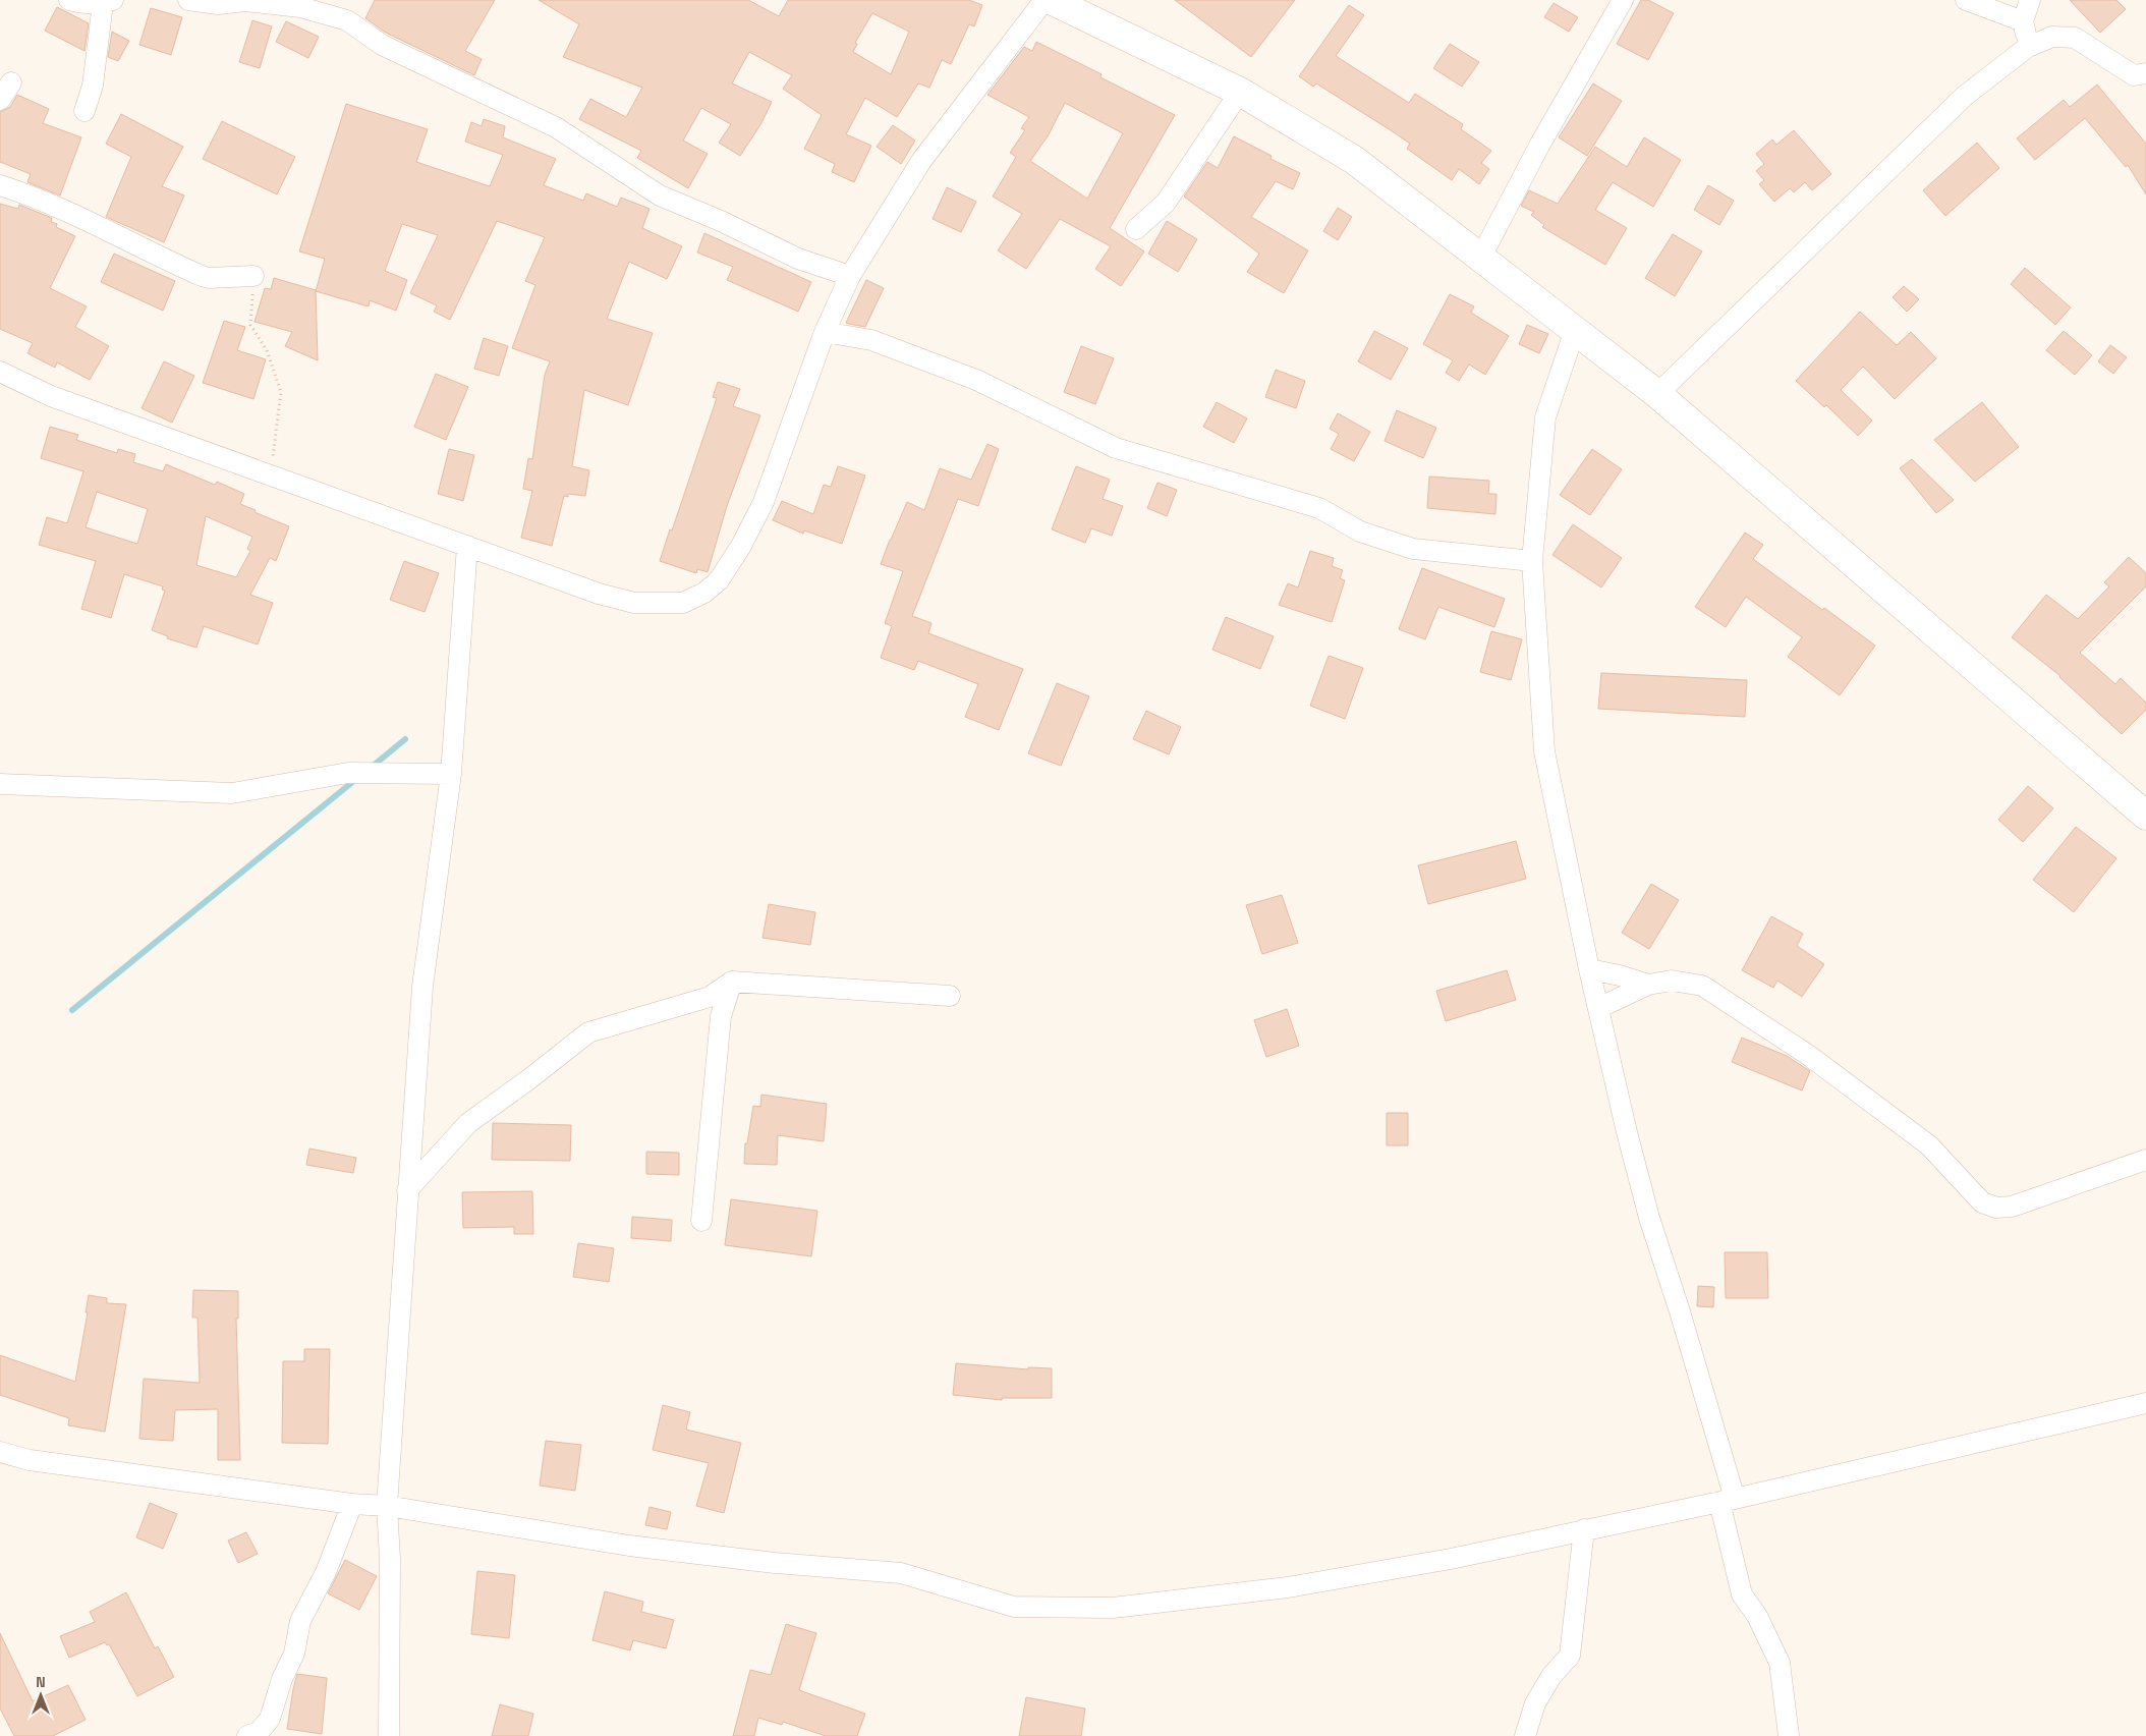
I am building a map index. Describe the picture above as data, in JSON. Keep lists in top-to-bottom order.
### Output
{
  "north": "top"
}
